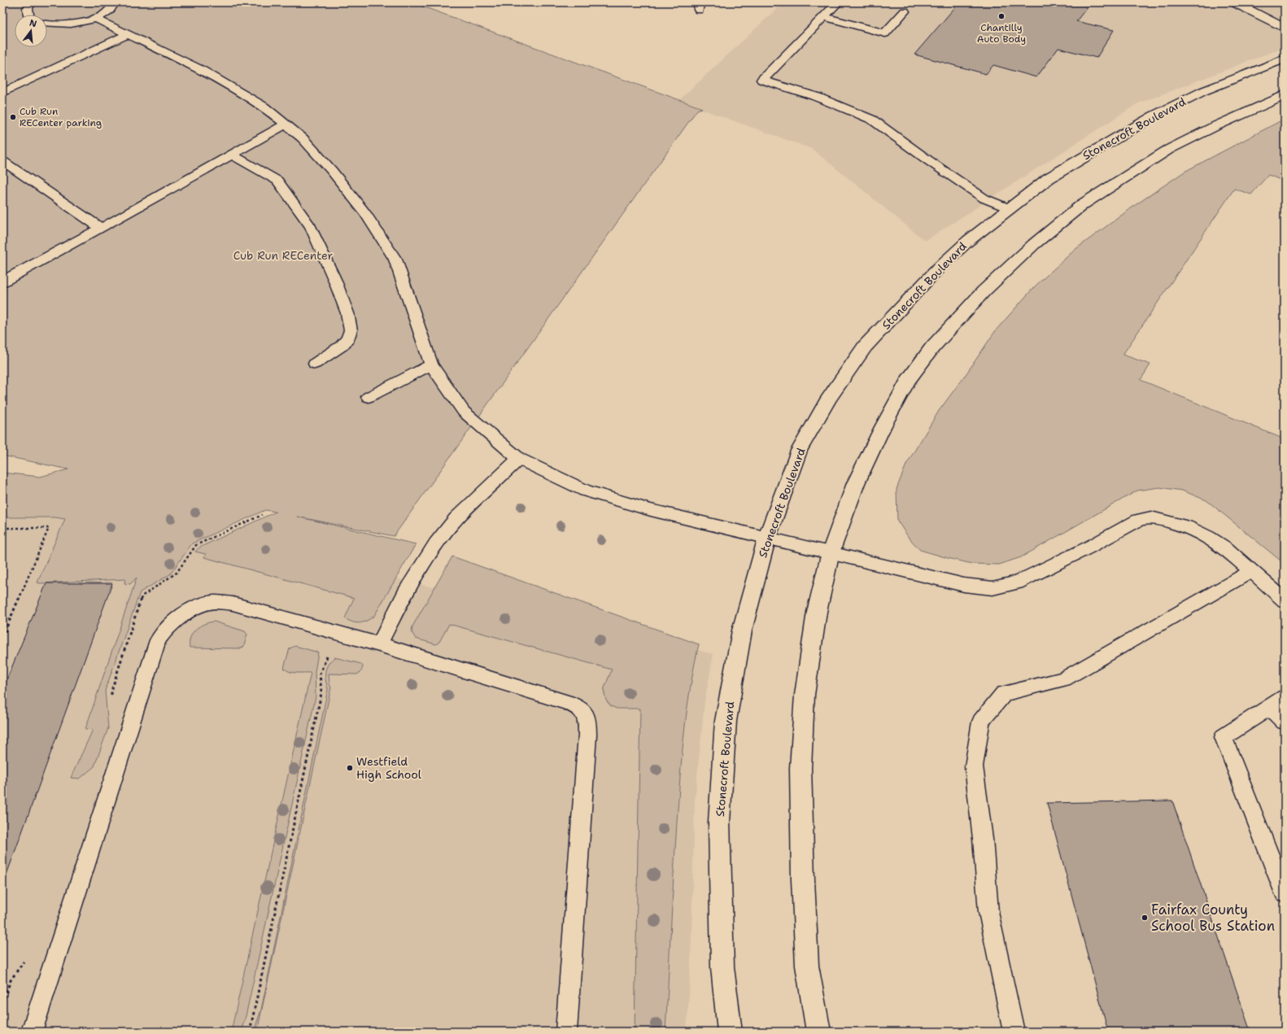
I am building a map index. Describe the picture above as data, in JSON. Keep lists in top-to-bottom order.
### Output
{
  "streets": {
    "main road": ["Stonecroft Boulevard"]
  },
  "parks": ["Cub Run RECenter"],
  "places": [
    "Chantilly Auto Body",
    "Cub Run RECenter parking",
    "Westfield High School",
    "Fairfax County School Bus Station"
  ],
  "north": "top"
}
